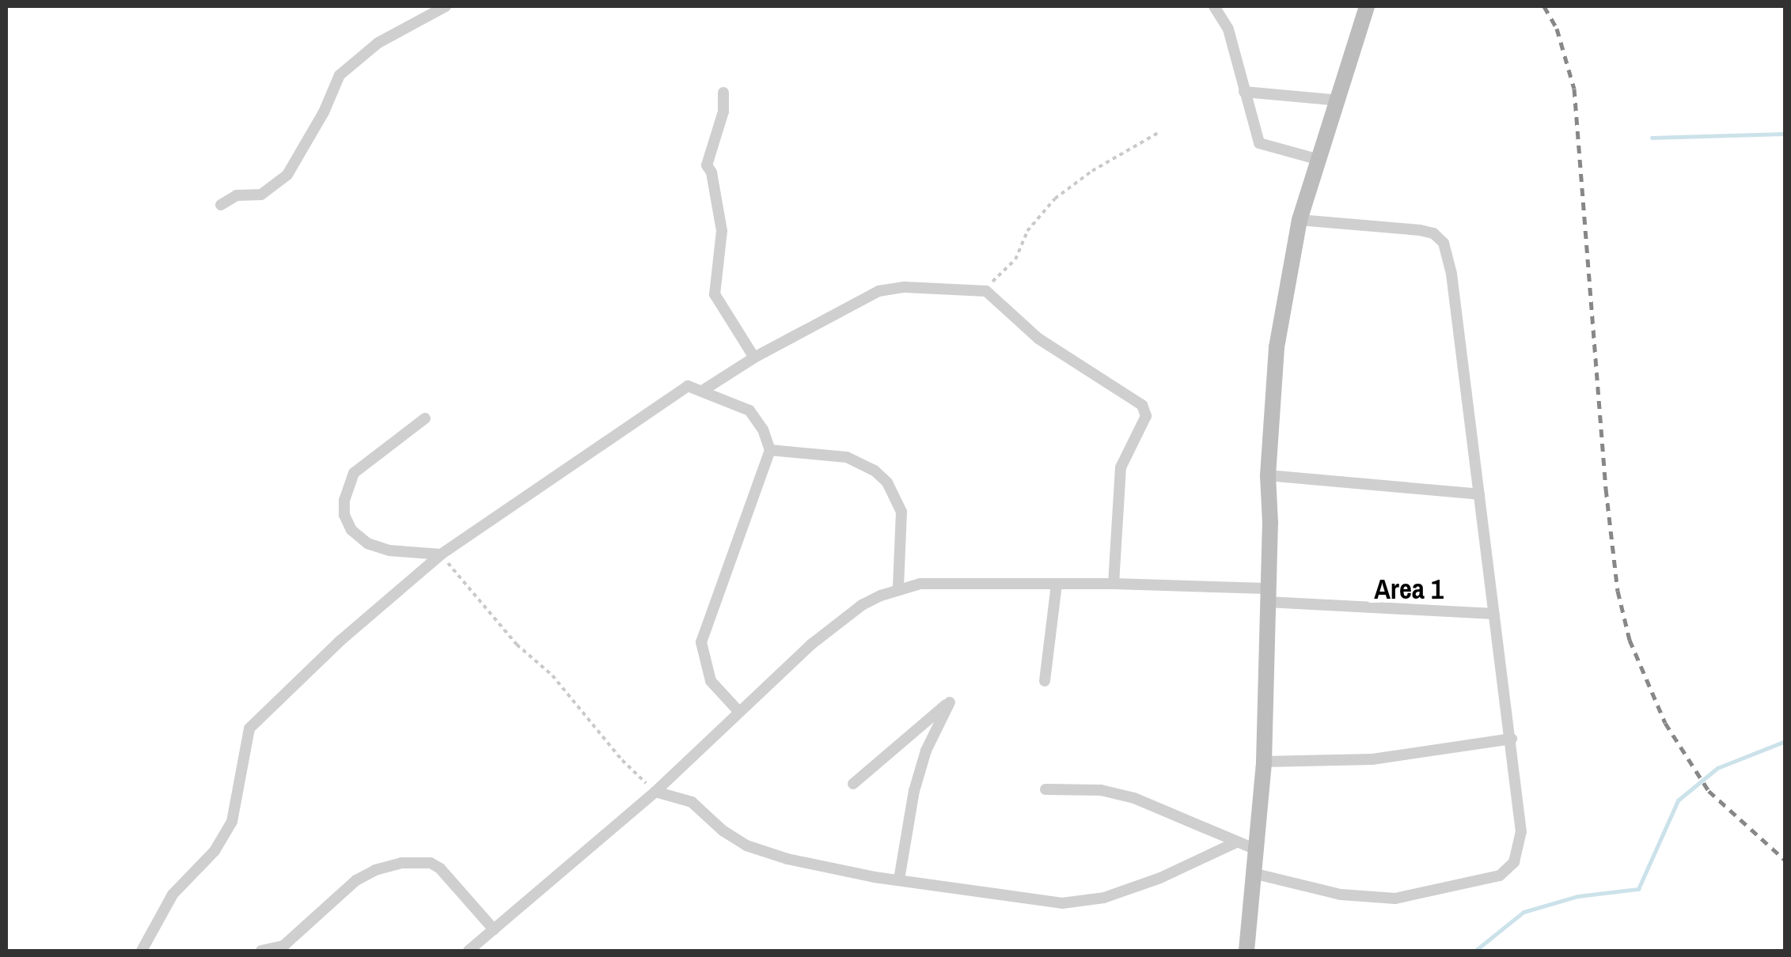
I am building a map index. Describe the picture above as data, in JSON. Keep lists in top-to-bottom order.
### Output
{
  "districts": ["Area 1"]
}
